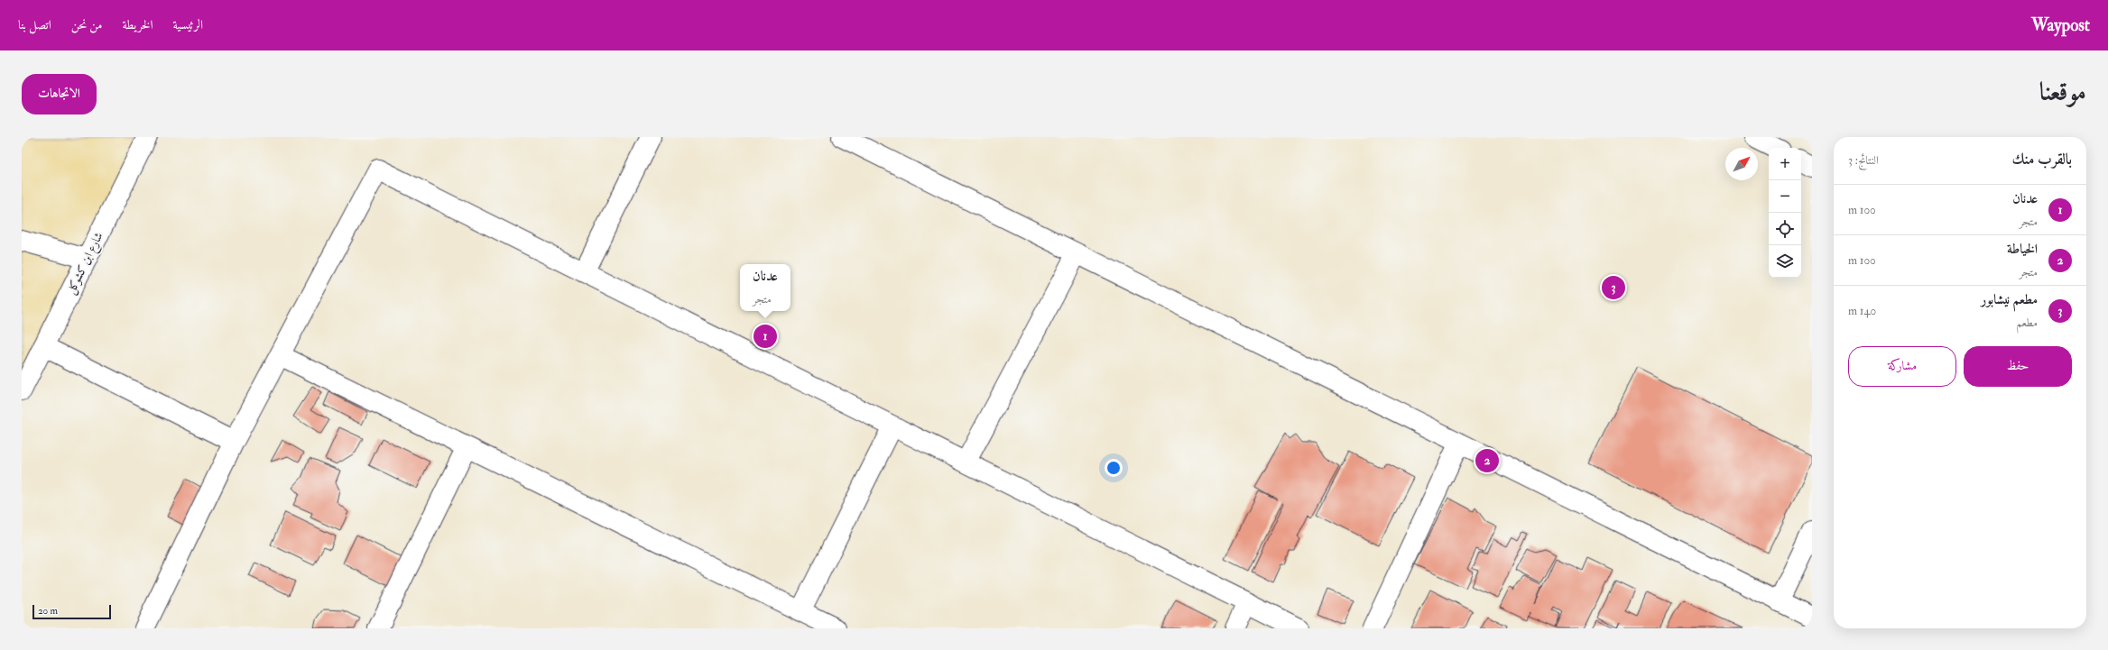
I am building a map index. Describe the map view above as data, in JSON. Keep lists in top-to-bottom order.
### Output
{
  "streets": {
    "street": ["شارع ابن كشوكل"]
  },
  "scale_bar": "20 m",
  "north": "top right",
  "page": {
    "header": "Waypost",
    "nav": [
      "الرئيسية",
      "الخريطة",
      "من نحن",
      "اتصل بنا"
    ],
    "title": "موقعنا",
    "buttons": [
      "الاتجاهات",
      ["حفظ", "مشاركة"]
    ],
    "heading": ["بالقرب منك", "النتائج: 3"],
    "map_buttons": ["+", "−"],
    "list": [
      {
        "mark": "1",
        "name": "عدنان",
        "note": "متجر",
        "value": "100 m"
      },
      {
        "mark": "2",
        "name": "الخياطة",
        "note": "متجر",
        "value": "100 m"
      },
      {
        "mark": "3",
        "name": "مطعم نيشابور",
        "note": "مطعم",
        "value": "140 m"
      }
    ],
    "popup": ["عدنان", "متجر"],
    "pins": ["3", "1", "2"],
    "scale": "20 m"
  }
}
